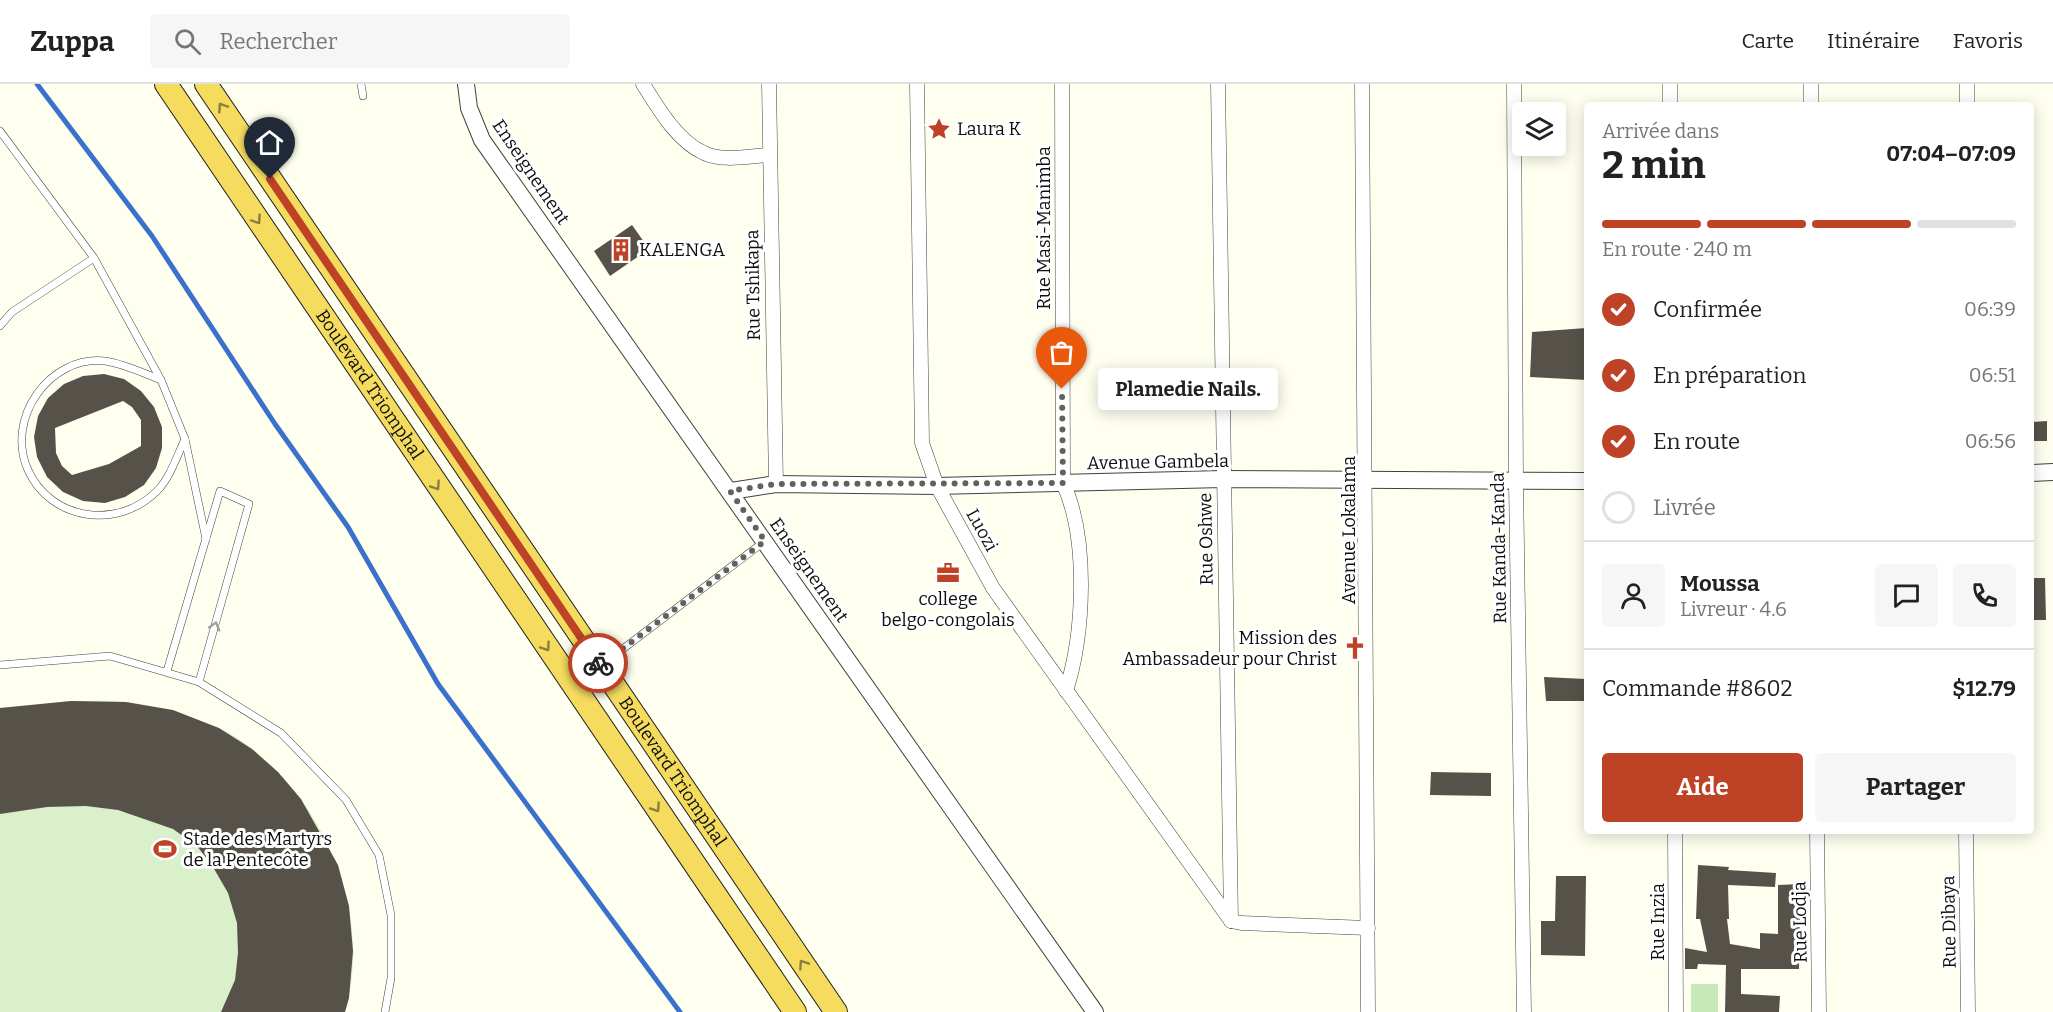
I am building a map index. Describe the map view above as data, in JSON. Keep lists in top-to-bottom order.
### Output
{
  "streets": {
    "highway": ["Boulevard Triomphal"],
    "street": [
      "Enseignement",
      "Rue Masi-Manimba",
      "Rue Tshikapa",
      "Avenue Gambela",
      "Luozi",
      "Avenue Lokalama",
      "Rue Oshwe",
      "Rue Kanda-Kanda",
      "Rue Inzia",
      "Rue Lodja",
      "Rue Dibaya"
    ]
  },
  "crossings": [
    ["Enseignement", "Avenue Gambela"],
    ["Rue Masi-Manimba", "Avenue Gambela"],
    ["Rue Masi-Manimba", "Luozi"],
    ["Rue Tshikapa", "Avenue Gambela"],
    ["Avenue Gambela", "Luozi"],
    ["Avenue Gambela", "Avenue Lokalama"],
    ["Avenue Gambela", "Rue Oshwe"],
    ["Avenue Gambela", "Rue Kanda-Kanda"],
    ["Luozi", "Rue Oshwe"]
  ],
  "places": {
    "place": ["Laura K"],
    "building": ["KALENGA"],
    "other": ["Plamedie Nails."],
    "office": ["college belgo-congolais"],
    "church": ["Mission des Ambassadeur pour Christ"],
    "sports": ["Stade des Martyrs de la Pentecôte"]
  },
  "page": {
    "header": "Zuppa",
    "search": "Rechercher",
    "nav": ["Carte", "Itinéraire", "Favoris"],
    "heading": ["2 min", "Arrivée dans", "07:04–07:09"],
    "panel": [
      "Moussa",
      "Livreur · 4.6",
      "Commande #8602",
      "$12.79"
    ],
    "bar": "En route · 240 m",
    "list": [
      ["Confirmée", "06:39"],
      ["En préparation", "06:51"],
      ["En route", "06:56"],
      "Livrée"
    ],
    "bubble": "Plamedie Nails.",
    "buttons": ["Aide", "Partager"]
  }
}
